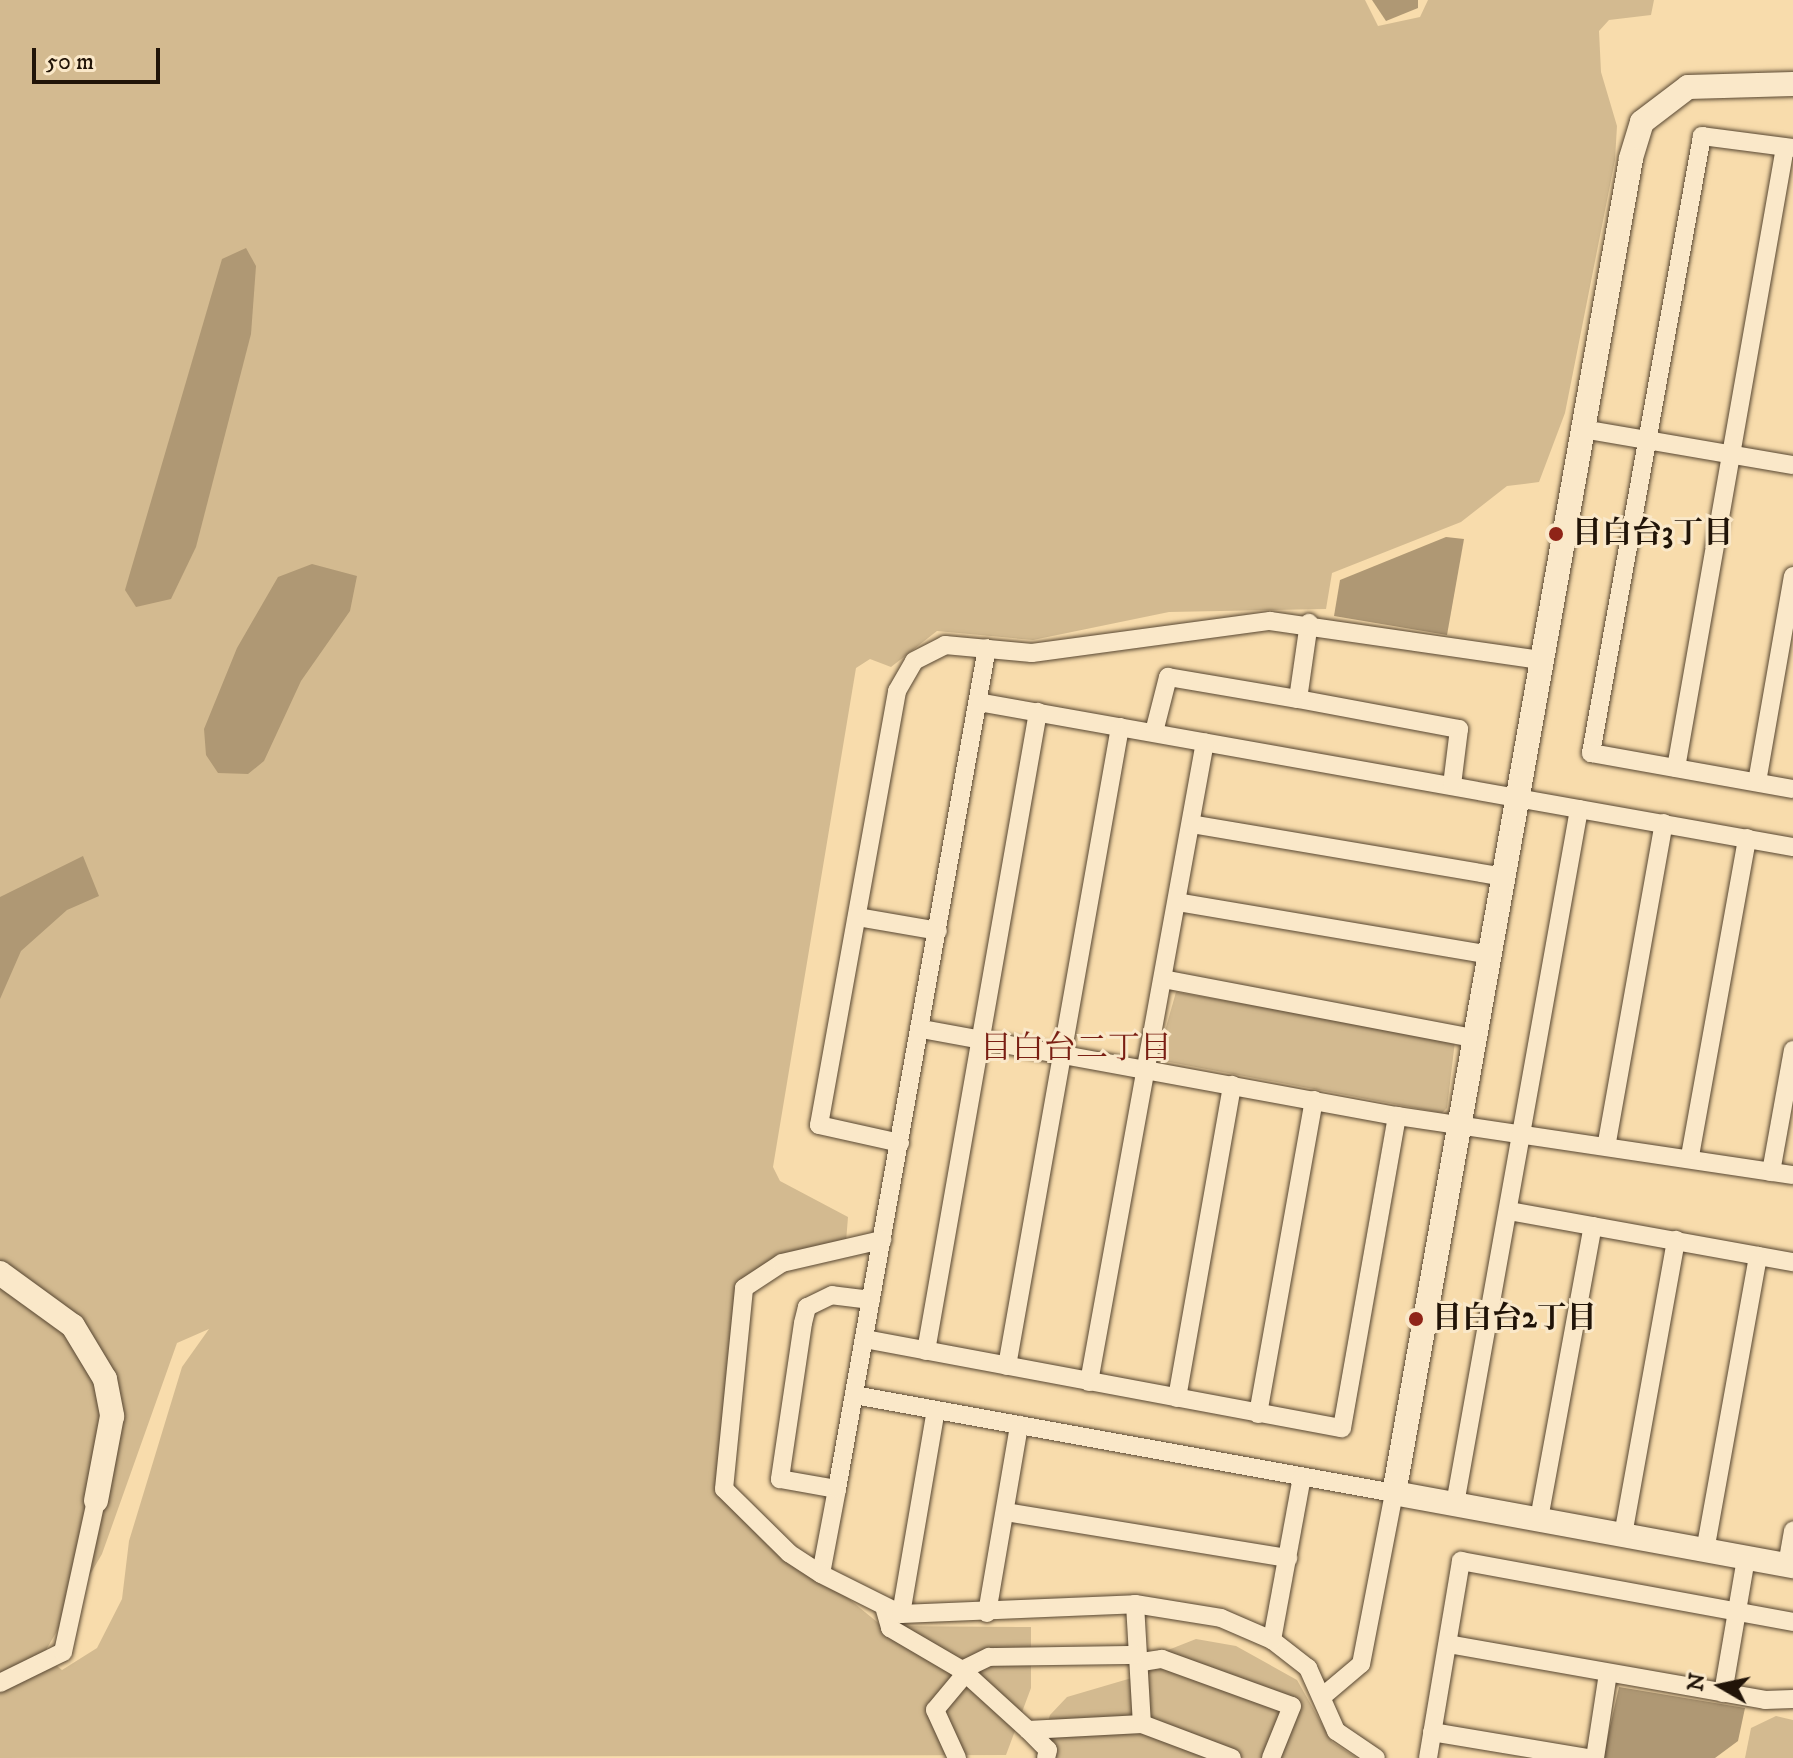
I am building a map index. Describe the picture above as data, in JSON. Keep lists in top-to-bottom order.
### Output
{
  "districts": ["目白台二丁目"],
  "places": ["目白台3丁目", "目白台2丁目"],
  "scale_bar": "50 m",
  "north": "left"
}
